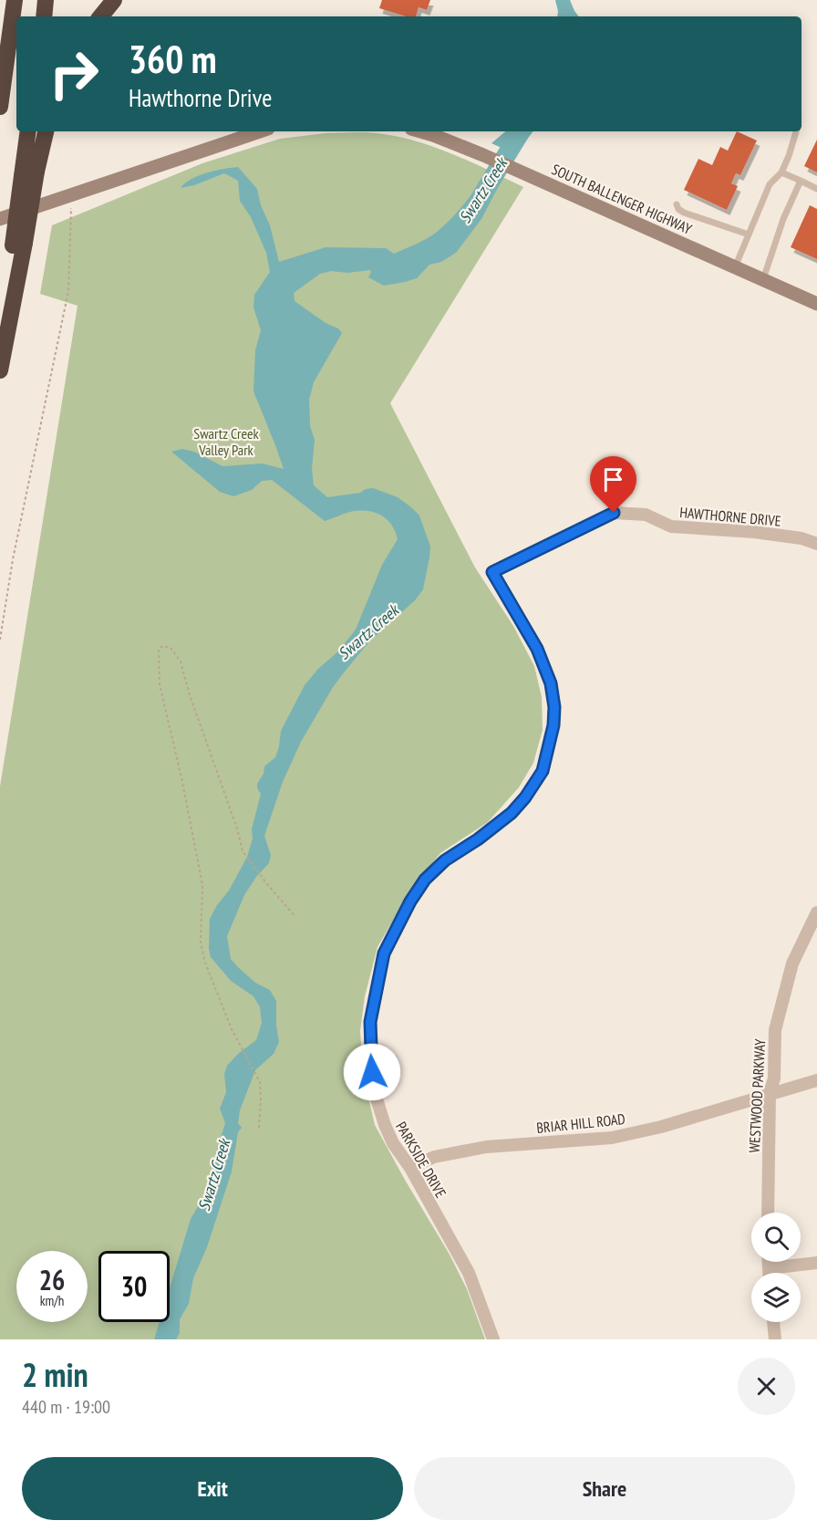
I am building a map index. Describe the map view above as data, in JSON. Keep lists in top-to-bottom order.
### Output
{
  "streets": {
    "street": [
      "SOUTH BALLENGER HIGHWAY",
      "HAWTHORNE DRIVE",
      "WESTWOOD PARKWAY",
      "BRIAR HILL ROAD",
      "PARKSIDE DRIVE"
    ]
  },
  "crossings": [
    ["HAWTHORNE DRIVE", "PARKSIDE DRIVE"],
    ["WESTWOOD PARKWAY", "BRIAR HILL ROAD"],
    ["BRIAR HILL ROAD", "PARKSIDE DRIVE"]
  ],
  "water": ["Swartz Creek"],
  "parks": ["Swartz Creek Valley Park"],
  "page": {
    "turn": ["360 m", "Hawthorne Drive"],
    "speed": "26 km/h",
    "limit": "30",
    "heading": ["2 min", "440 m · 19:00"],
    "buttons": ["Exit", "Share"]
  }
}
